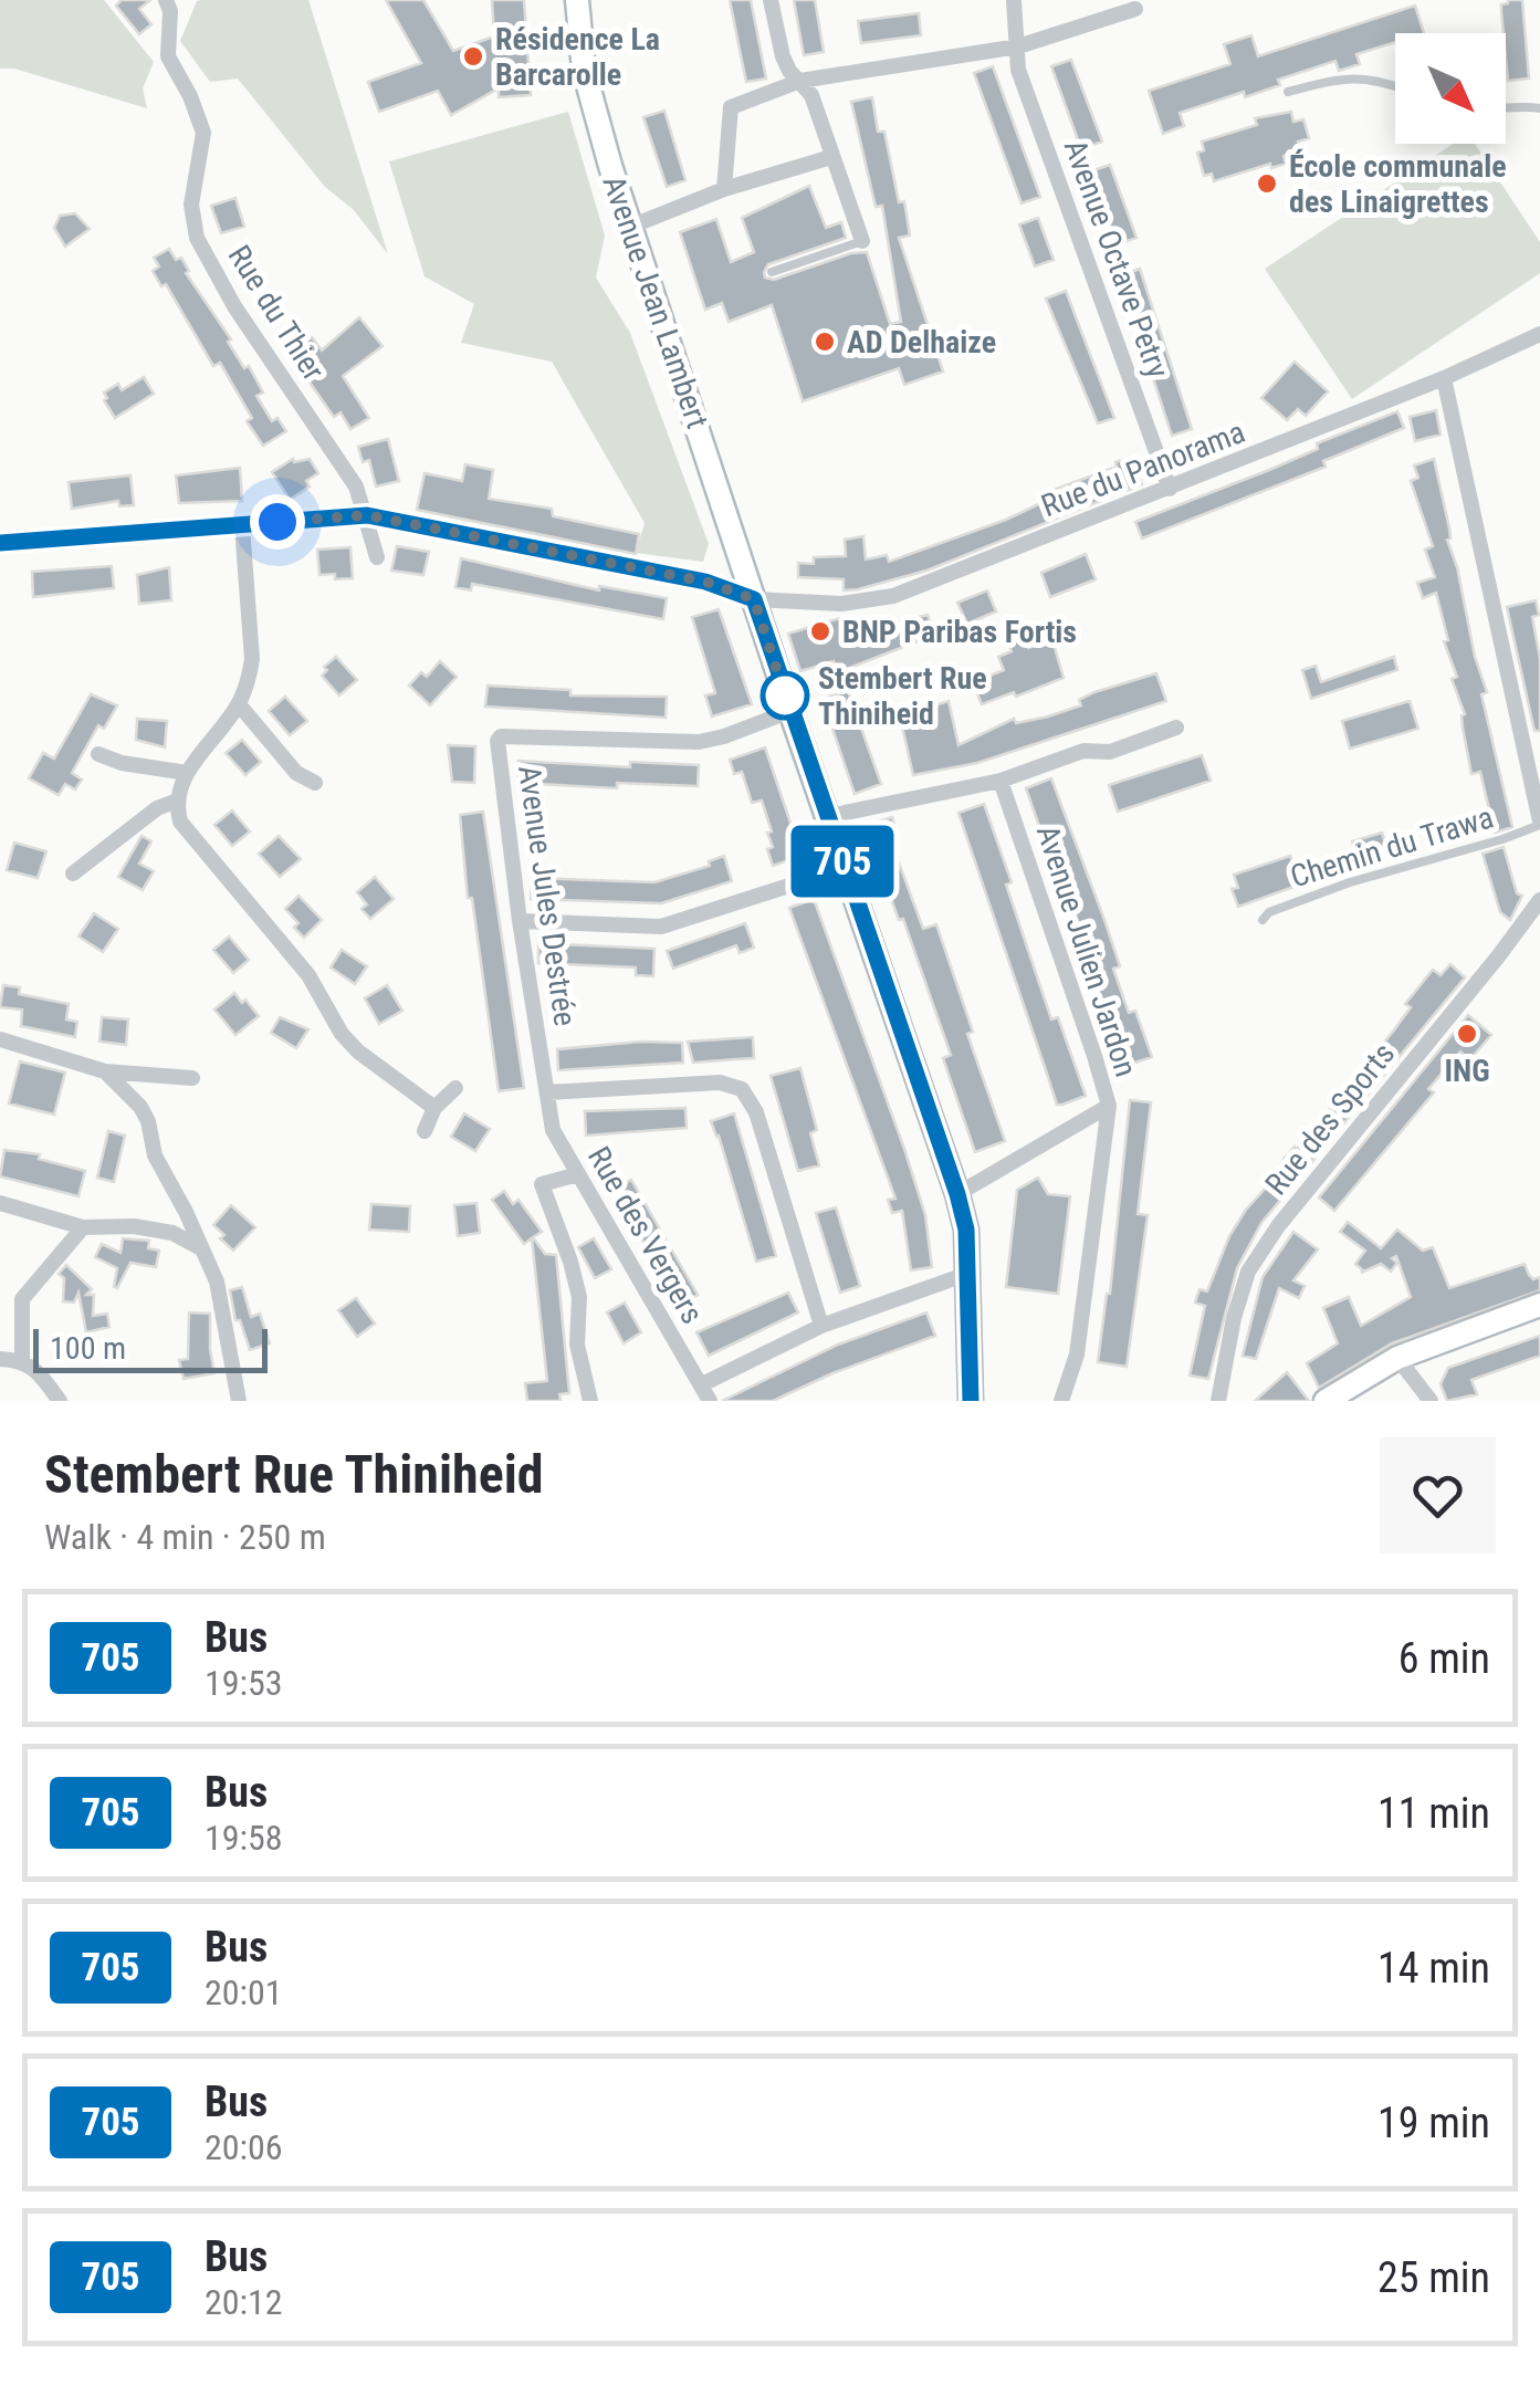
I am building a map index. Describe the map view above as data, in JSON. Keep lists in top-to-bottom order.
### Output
{
  "streets": {
    "main road": ["Avenue Jean Lambert"],
    "street": [
      "Avenue Octave Petry",
      "Rue du Thier",
      "Rue du Panorama",
      "Avenue Jules Destrée",
      "Avenue Julien Jardon",
      "Rue des Sports",
      "Rue des Vergers"
    ],
    "lane": ["Chemin du Trawa"]
  },
  "crossings": [
    ["Avenue Octave Petry", "Rue du Panorama"],
    ["Avenue Jean Lambert", "Rue du Panorama"],
    ["Avenue Jean Lambert", "Avenue Jules Destrée"],
    ["Rue du Thier", "Rue du Panorama"],
    ["Avenue Jules Destrée", "Rue des Vergers"]
  ],
  "places": [
    "Résidence La Barcarolle",
    "École communale des Linaigrettes",
    "AD Delhaize",
    "BNP Paribas Fortis",
    "Stembert Rue Thiniheid",
    "ING"
  ],
  "lines": ["bus line 705"],
  "scale_bar": "100 m",
  "north": "bottom right",
  "page": {
    "on_map": "705",
    "scale": "100 m",
    "heading": ["Stembert Rue Thiniheid", "Walk · 4 min · 250 m"],
    "list": [
      {
        "mark": "705",
        "name": "Bus",
        "note": "19:53",
        "value": "6 min"
      },
      {
        "mark": "705",
        "name": "Bus",
        "note": "19:58",
        "value": "11 min"
      },
      {
        "mark": "705",
        "name": "Bus",
        "note": "20:01",
        "value": "14 min"
      },
      {
        "mark": "705",
        "name": "Bus",
        "note": "20:06",
        "value": "19 min"
      },
      {
        "mark": "705",
        "name": "Bus",
        "note": "20:12",
        "value": "25 min"
      }
    ]
  }
}
